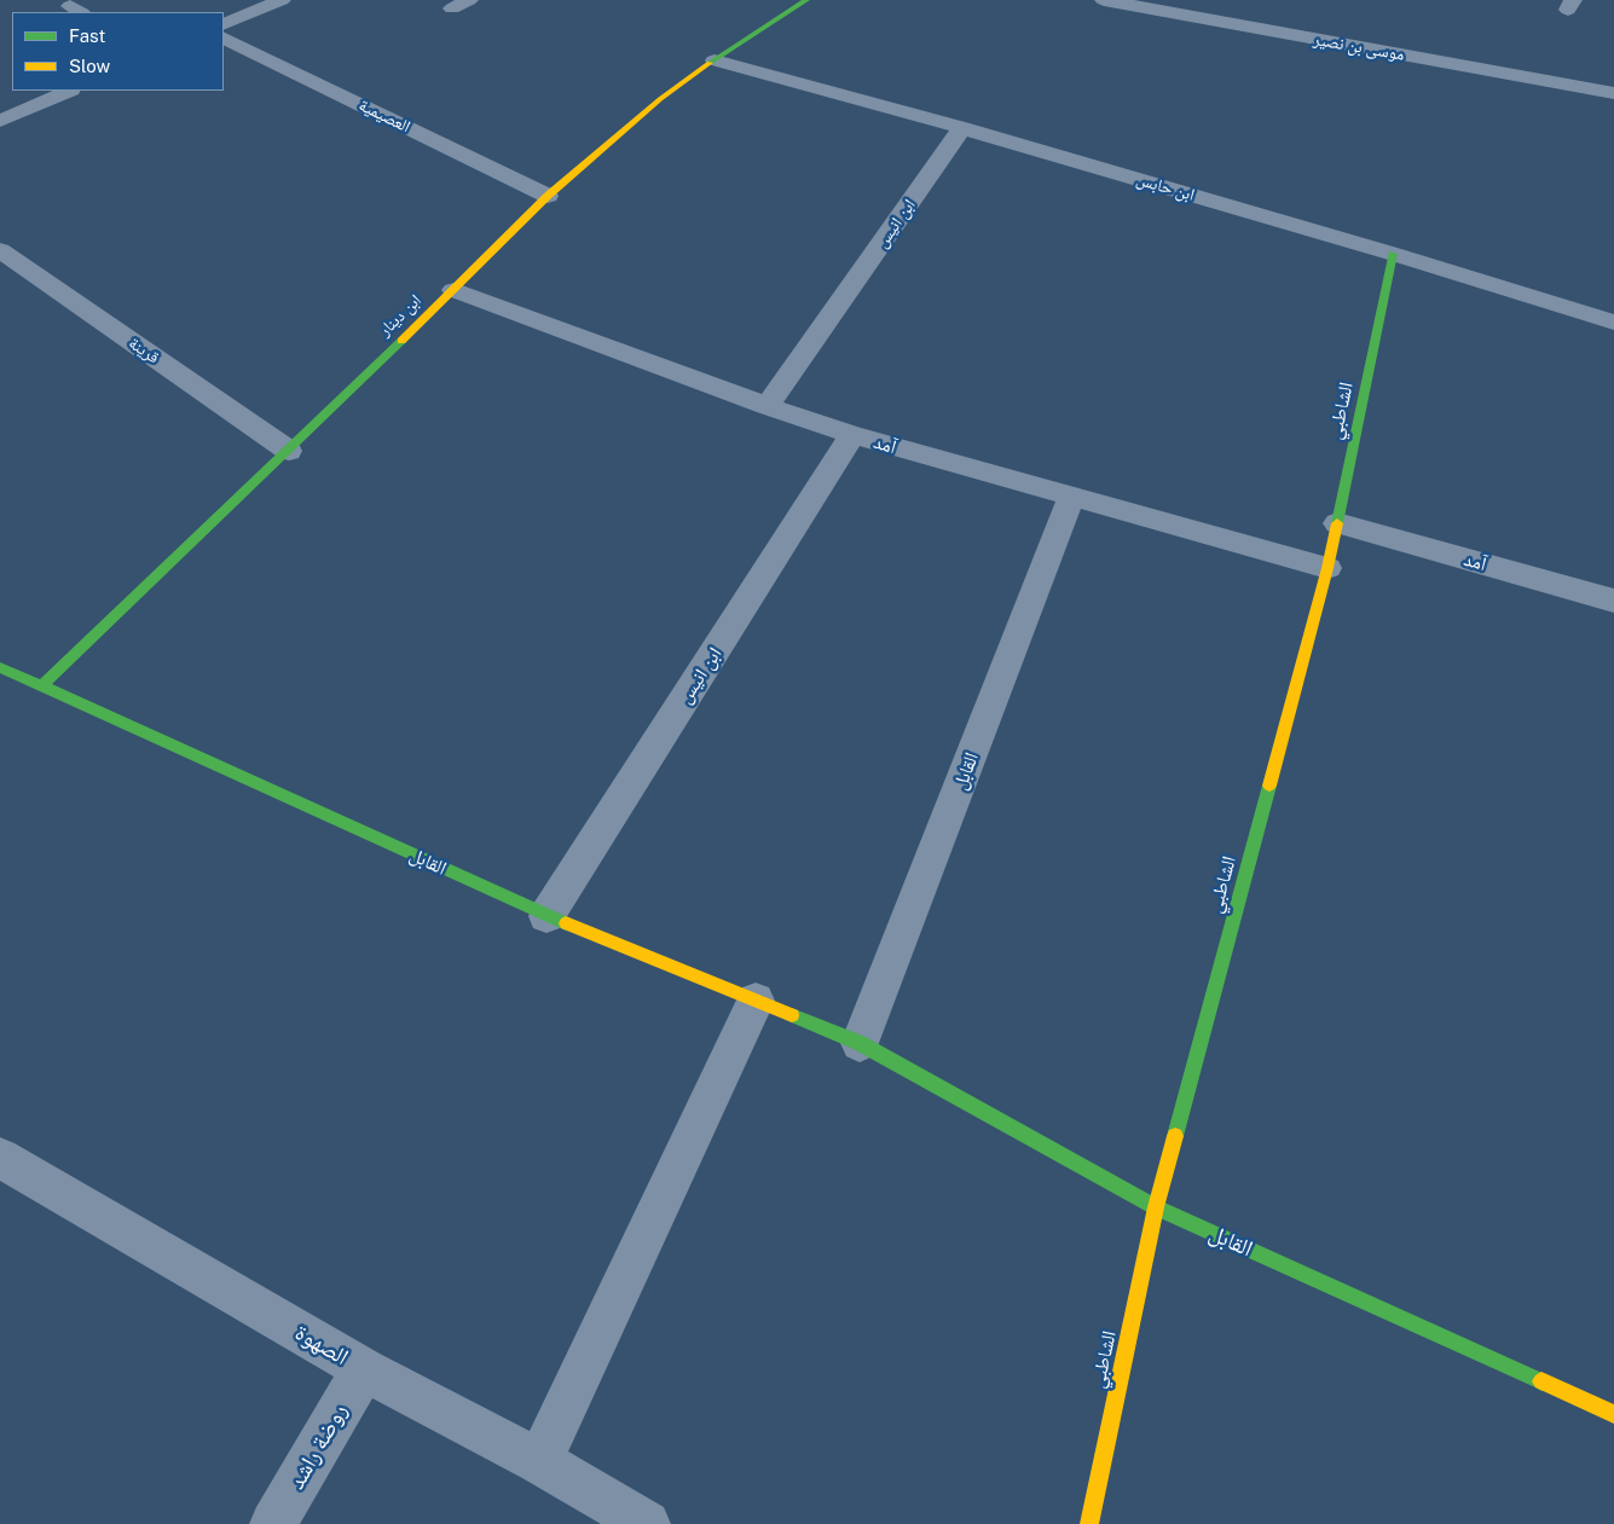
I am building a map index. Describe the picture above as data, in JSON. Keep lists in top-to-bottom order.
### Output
{
  "streets": {
    "street": [
      "موسى بن نصير",
      "العصيمية",
      "ابن حابس",
      "ابن انيس",
      "ابن دينار",
      "قرينة",
      "الشاطبي",
      "آمد",
      "القابل",
      "الصهوة",
      "روضة راشد"
    ]
  },
  "crossings": [
    ["العصيمية", "ابن دينار"],
    ["ابن حابس", "ابن انيس"],
    ["ابن حابس", "ابن دينار"],
    ["ابن حابس", "الشاطبي"],
    ["ابن انيس", "آمد"],
    ["ابن انيس", "القابل"],
    ["ابن دينار", "قرينة"],
    ["ابن دينار", "آمد"],
    ["ابن دينار", "القابل"],
    ["الشاطبي", "آمد"],
    ["الشاطبي", "القابل"],
    ["آمد", "القابل"],
    ["الصهوة", "روضة راشد"]
  ],
  "legend": ["Fast", "Slow"]
}
